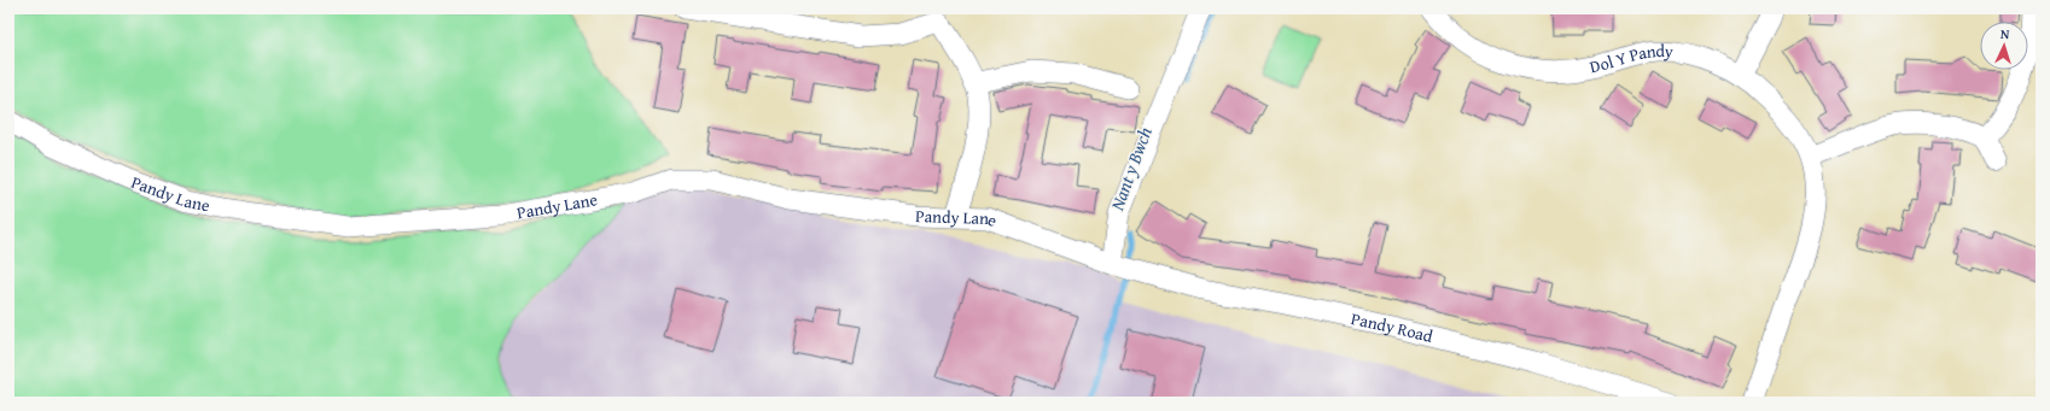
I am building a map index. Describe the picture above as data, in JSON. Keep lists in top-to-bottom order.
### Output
{
  "streets": {
    "street": ["Dol Y Pandy", "Pandy Lane", "Pandy Road"]
  },
  "crossings": [
    ["Pandy Lane", "Pandy Road"]
  ],
  "water": ["Nant y Bwch"],
  "north": "top"
}
